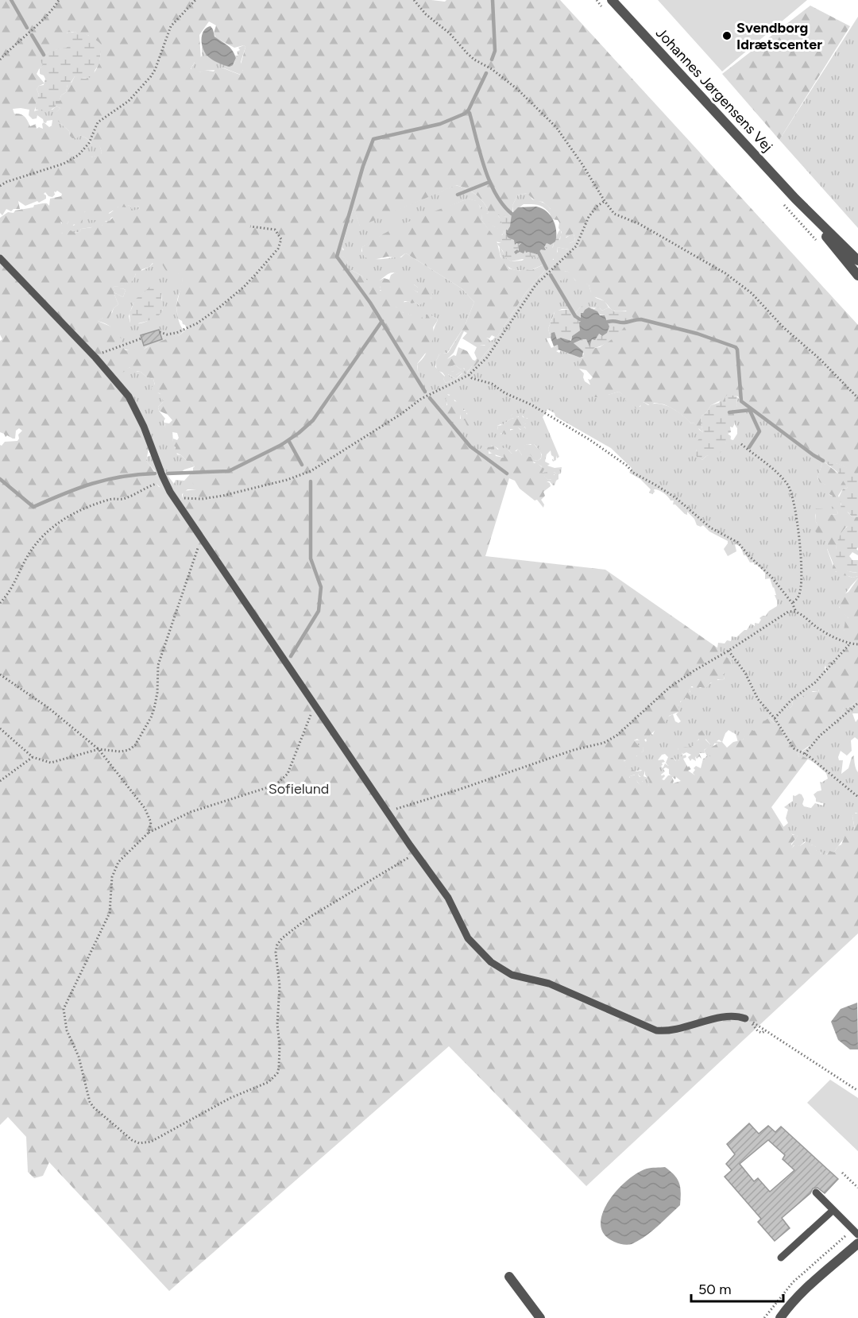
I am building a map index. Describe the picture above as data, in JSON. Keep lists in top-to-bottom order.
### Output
{
  "streets": {
    "street": ["Johannes Jørgensens Vej"]
  },
  "parks": ["Sofielund"],
  "places": ["Svendborg Idrætscenter"],
  "scale_bar": "50 m"
}
